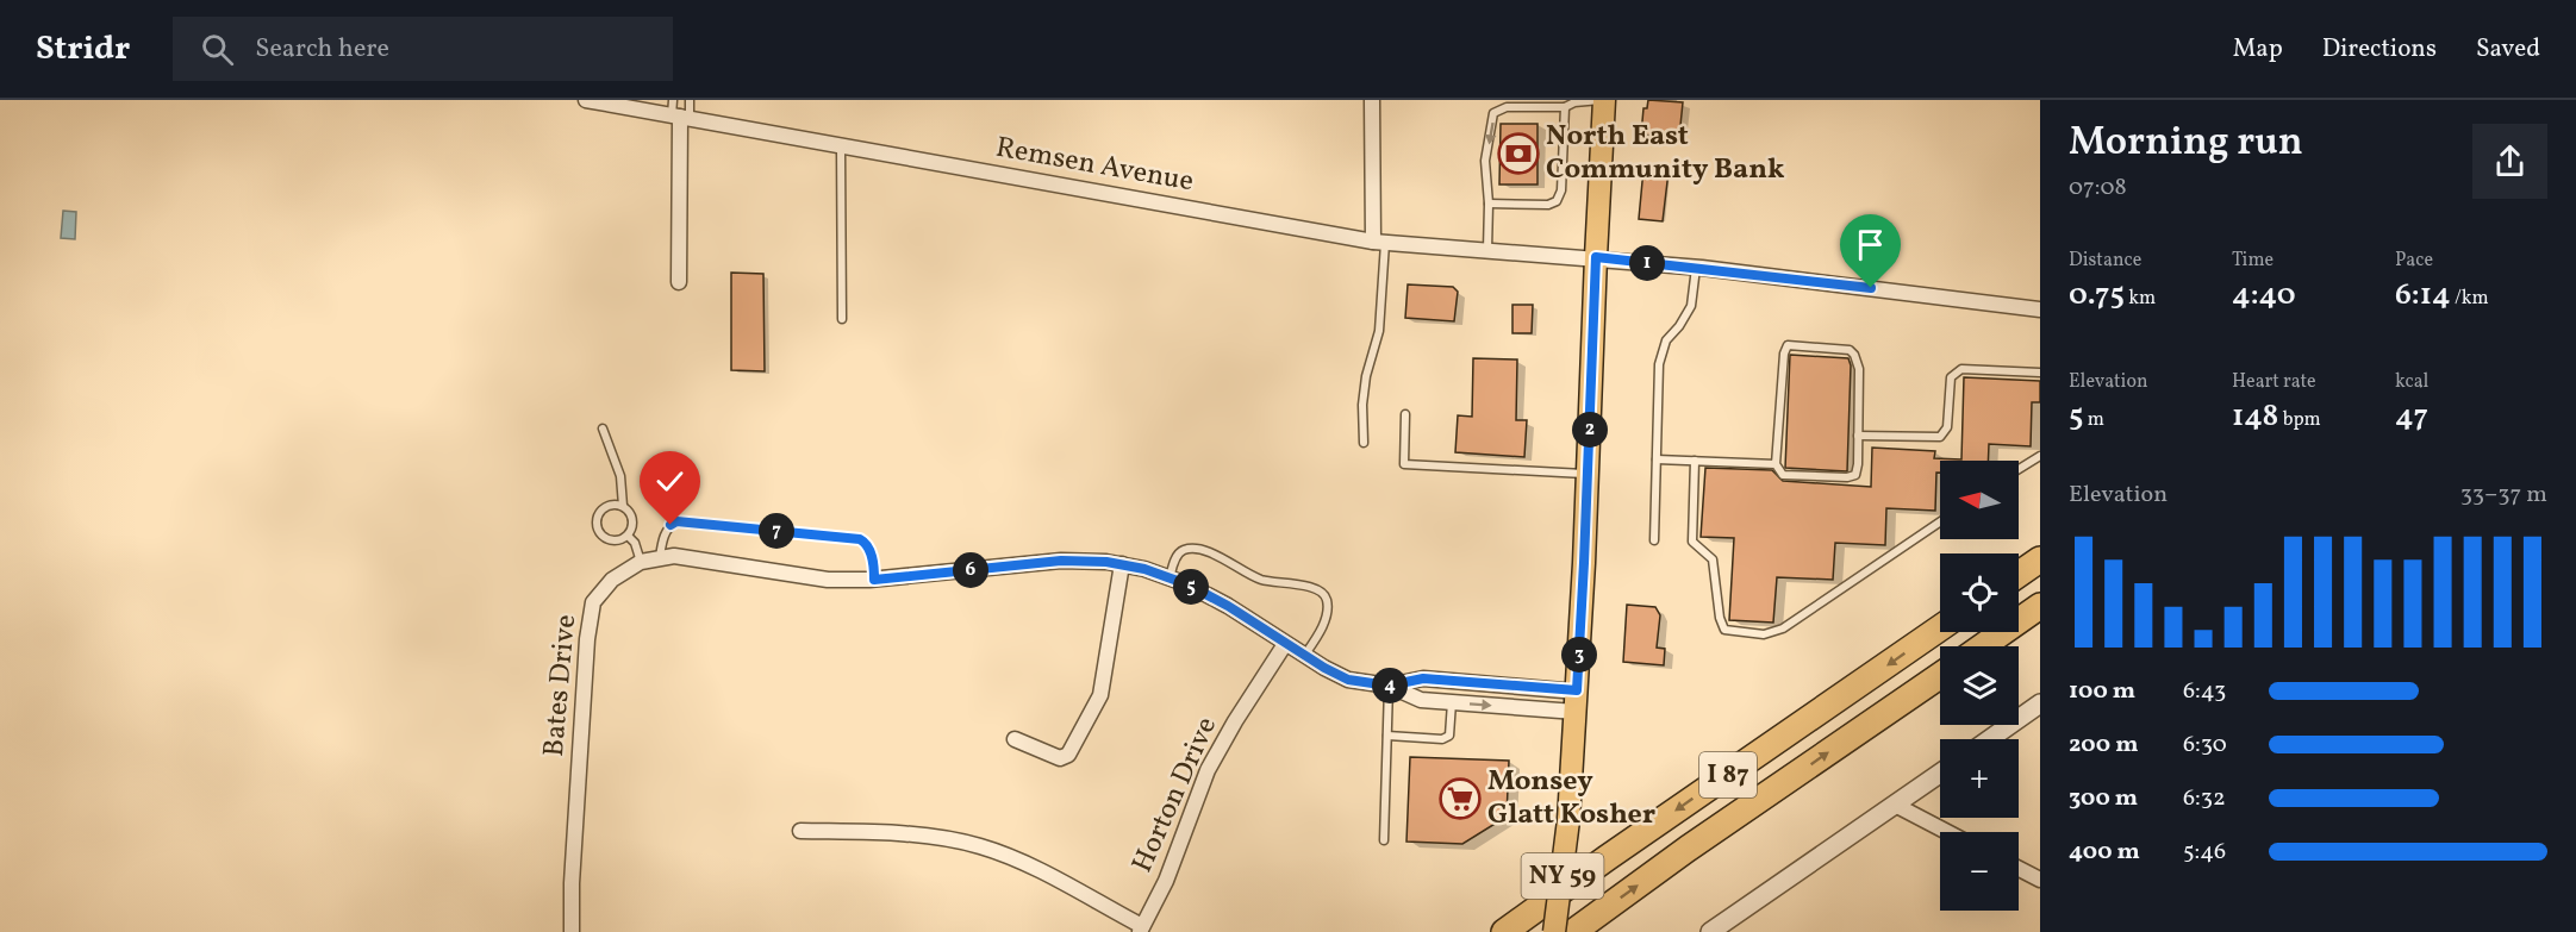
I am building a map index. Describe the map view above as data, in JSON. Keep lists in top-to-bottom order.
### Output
{
  "streets": {
    "highway": ["I 87"],
    "main road": ["NY 59"],
    "street": ["Remsen Avenue", "Bates Drive", "Horton Drive"]
  },
  "crossings": [
    ["Remsen Avenue", "NY 59"],
    ["Bates Drive", "Horton Drive"],
    ["Bates Drive", "NY 59"]
  ],
  "places": {
    "bank": ["North East Community Bank"],
    "supermarket": ["Monsey Glatt Kosher"]
  },
  "north": "left",
  "page": {
    "header": "Stridr",
    "search": "Search here",
    "nav": ["Map", "Directions", "Saved"],
    "heading": ["Morning run", "07:08"],
    "stats": [
      ["Distance", "0.75 km"],
      ["Time", "4:40"],
      ["Pace", "6:14 /km"],
      ["Elevation", "5 m"],
      ["Heart rate", "148 bpm"],
      ["kcal", "47"]
    ],
    "pins": [
      "1",
      "2",
      "7",
      "6",
      "5",
      "3",
      "4"
    ],
    "map_buttons": ["+", "−"],
    "chart": ["Elevation", "33–37 m"],
    "list": [
      {
        "name": "100 m",
        "note": "6:43"
      },
      {
        "name": "200 m",
        "note": "6:30"
      },
      {
        "name": "300 m",
        "note": "6:32"
      },
      {
        "name": "400 m",
        "note": "5:46"
      }
    ]
  }
}
